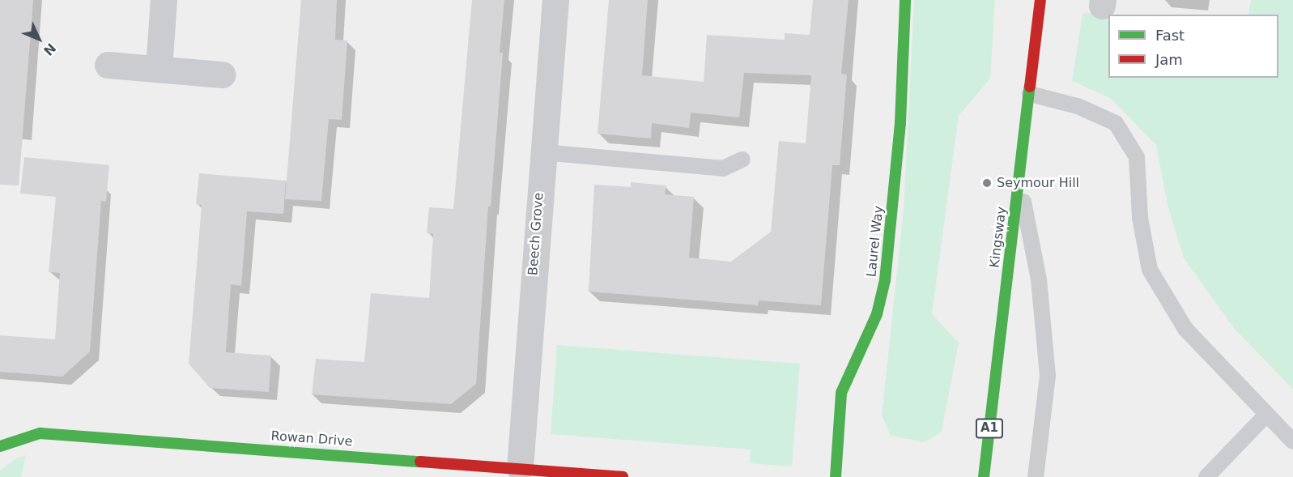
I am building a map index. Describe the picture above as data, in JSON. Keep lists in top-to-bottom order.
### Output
{
  "streets": {
    "street": [
      "Beech Grove",
      "Kingsway",
      "Laurel Way",
      "A1",
      "Rowan Drive"
    ]
  },
  "crossings": [
    ["Beech Grove", "Rowan Drive"]
  ],
  "places": ["Seymour Hill"],
  "legend": ["Fast", "Jam"],
  "north": "bottom right"
}
